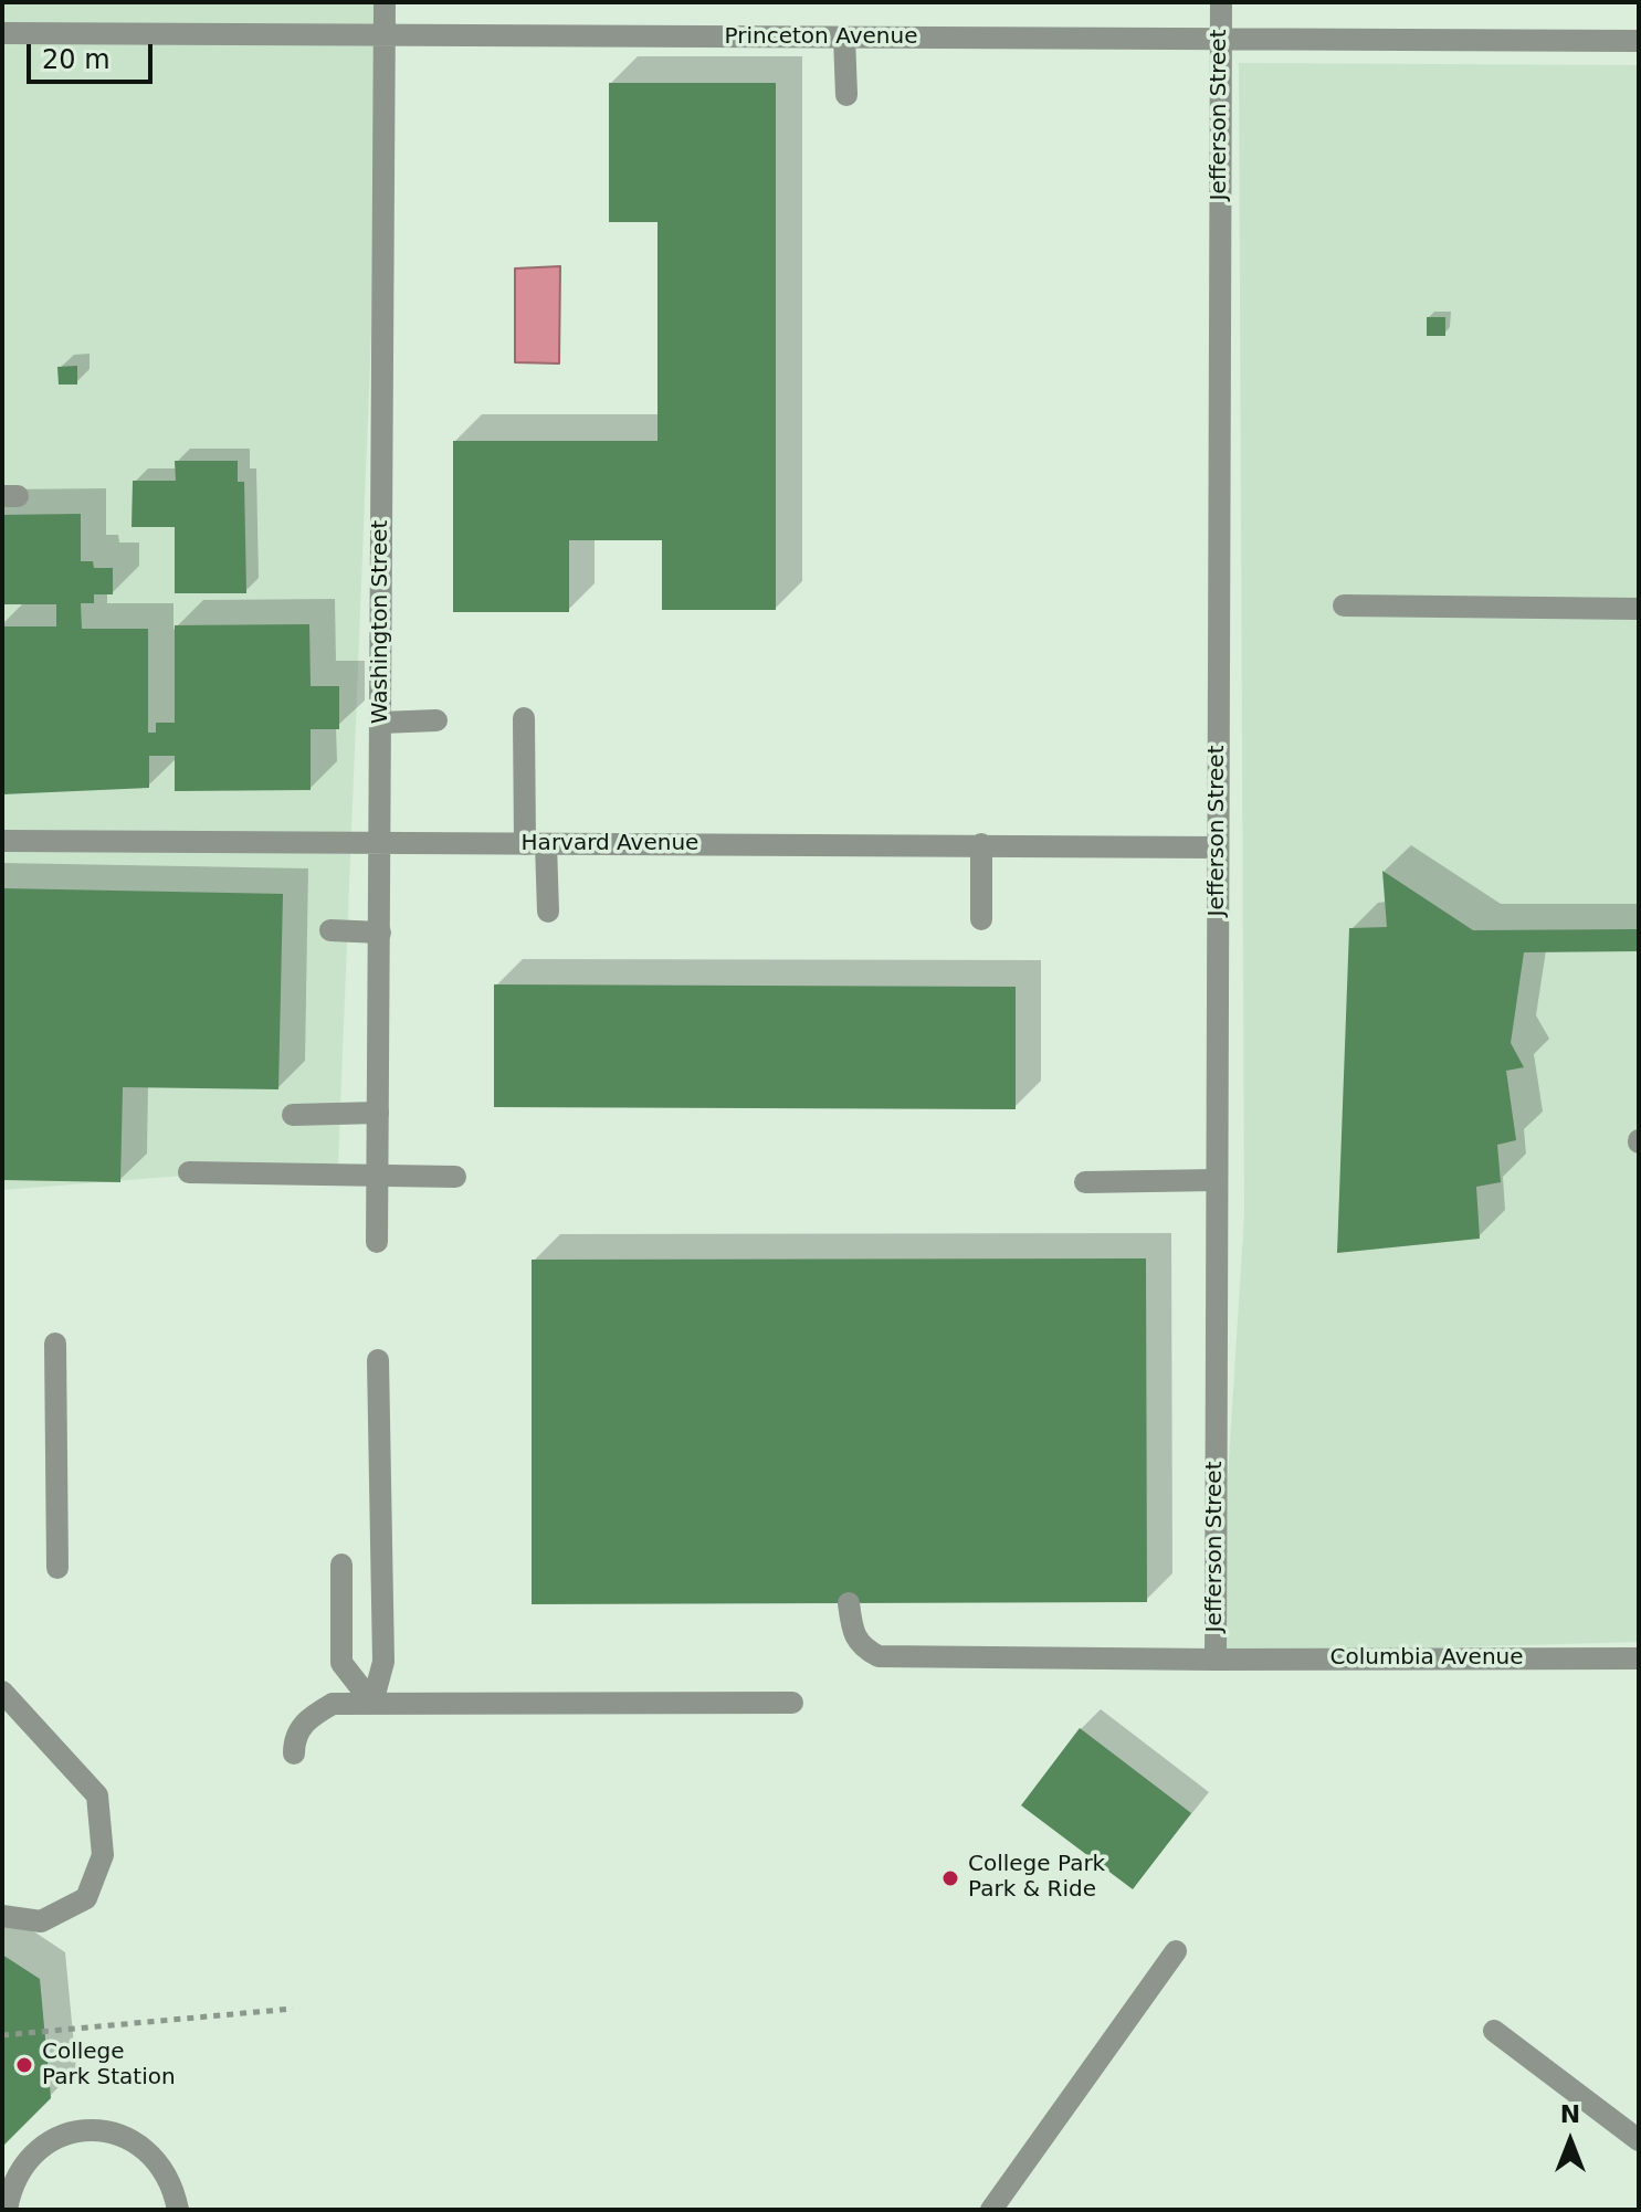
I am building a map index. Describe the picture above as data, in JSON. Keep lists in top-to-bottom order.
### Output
{
  "streets": {
    "street": [
      "Princeton Avenue",
      "Jefferson Street",
      "Washington Street",
      "Harvard Avenue",
      "Columbia Avenue"
    ]
  },
  "crossings": [
    ["Princeton Avenue", "Jefferson Street"],
    ["Princeton Avenue", "Washington Street"],
    ["Jefferson Street", "Harvard Avenue"],
    ["Jefferson Street", "Columbia Avenue"],
    ["Washington Street", "Harvard Avenue"]
  ],
  "places": ["College Park Park & Ride", "College Park Station"],
  "scale_bar": "20 m",
  "north": "top"
}
